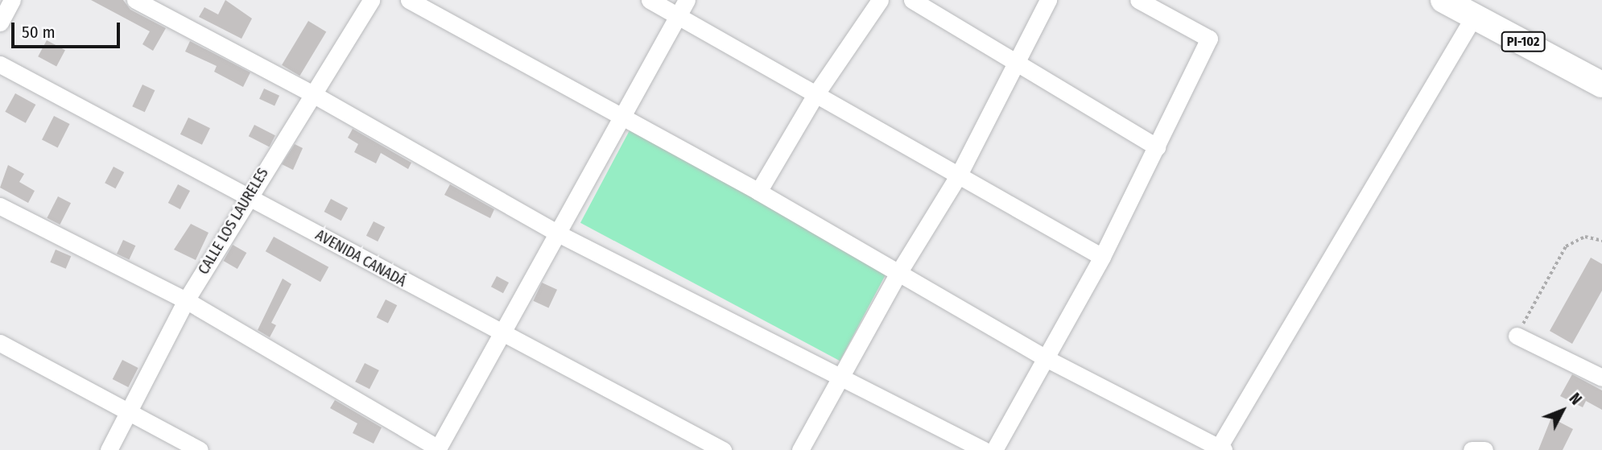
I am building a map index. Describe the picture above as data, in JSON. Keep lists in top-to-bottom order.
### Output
{
  "streets": {
    "main road": ["PI-102"],
    "street": ["CALLE LOS LAURELES", "AVENIDA CANADÁ"]
  },
  "crossings": [
    ["CALLE LOS LAURELES", "AVENIDA CANADÁ"]
  ],
  "scale_bar": "50 m",
  "north": "top right"
}
